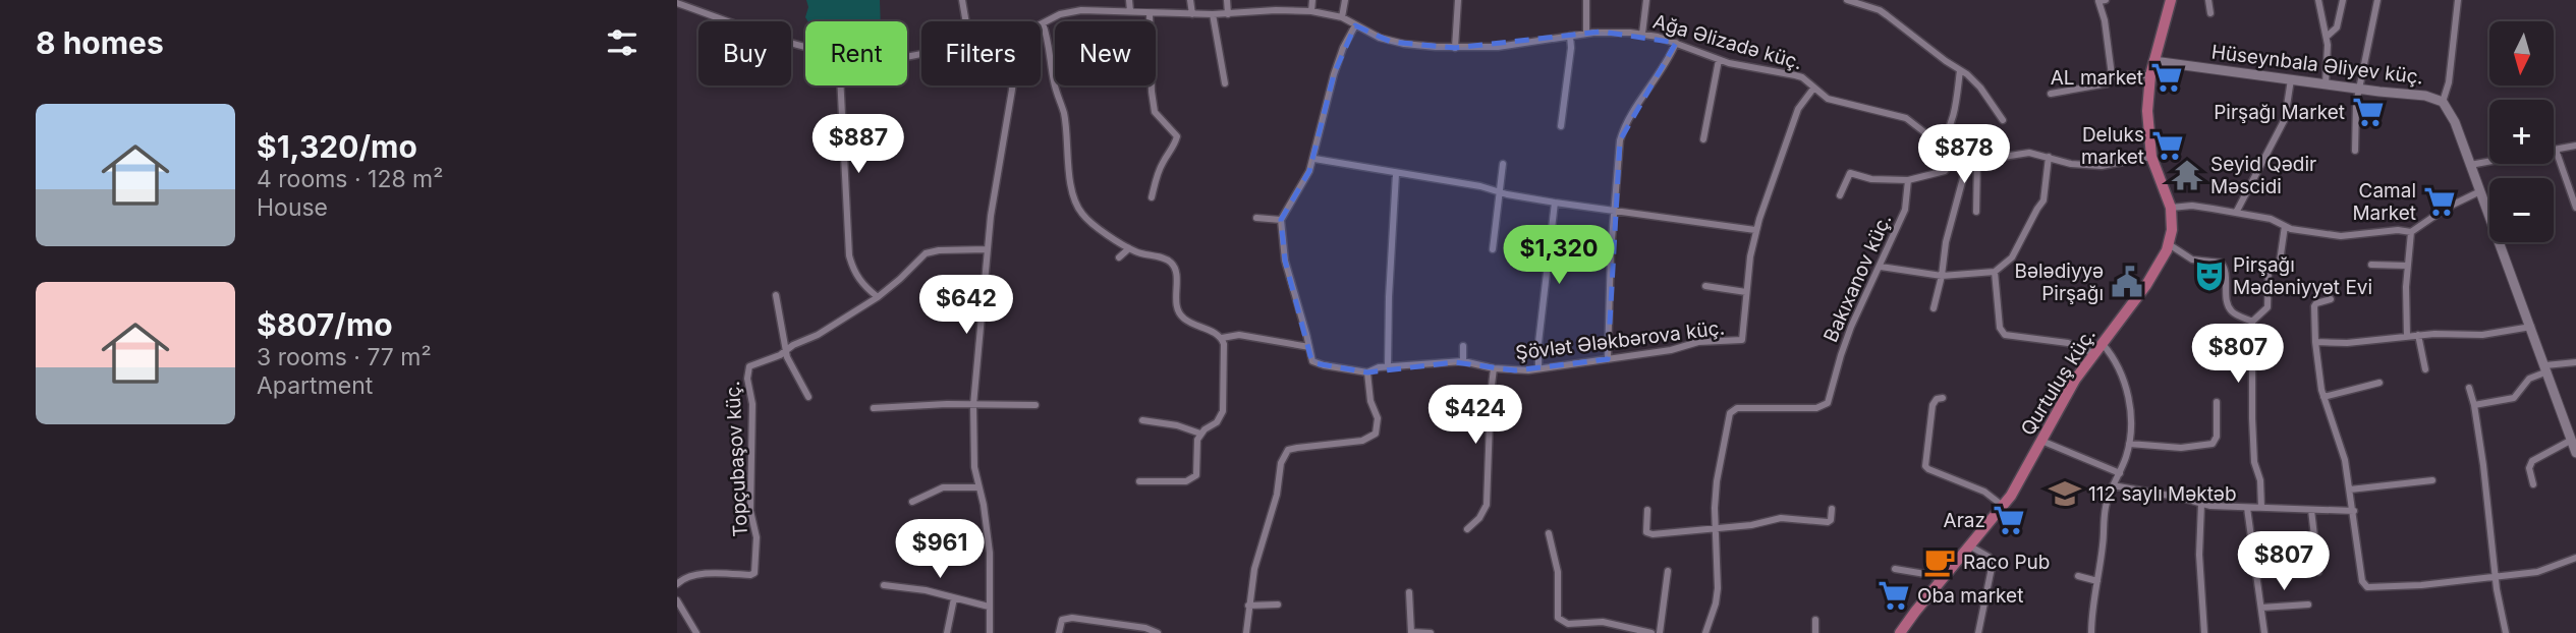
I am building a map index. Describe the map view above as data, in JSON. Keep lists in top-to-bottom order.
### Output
{
  "streets": {
    "main road": ["Qurtuluş küç."],
    "street": [
      "Ağa Əlizadə küç.",
      "Hüseynbala Əliyev küç.",
      "Bakıxanov küç.",
      "Şövlət Ələkbərova küç.",
      "Topçubaşov küç."
    ]
  },
  "crossings": [
    ["Ağa Əlizadə küç.", "Şövlət Ələkbərova küç."],
    ["Hüseynbala Əliyev küç.", "Qurtuluş küç."]
  ],
  "places": {
    "supermarket": [
      "AL market",
      "Pirşağı Market",
      "Deluks market",
      "Camal Market",
      "Araz",
      "Oba market"
    ],
    "temple": ["Seyid Qədir Məscidi"],
    "theatre": ["Pirşağı Mədəniyyət Evi"],
    "public building": ["Bələdiyyə Pirşağı"],
    "school or university": ["112 saylı Məktəb"],
    "cafe": ["Raco Pub"]
  },
  "north": "bottom",
  "page": {
    "heading": "8 homes",
    "map_buttons": ["+", "−"],
    "chip": [
      "Buy",
      "Rent",
      "Filters",
      "New"
    ],
    "list": [
      {
        "name": "$1,320/mo",
        "note": "4 rooms · 128 m² · House"
      },
      {
        "name": "$807/mo",
        "note": "3 rooms · 77 m² · Apartment"
      }
    ],
    "price": [
      "$887",
      "$878",
      "$1,320",
      "$642",
      "$807",
      "$424",
      "$961",
      "$807"
    ]
  }
}
